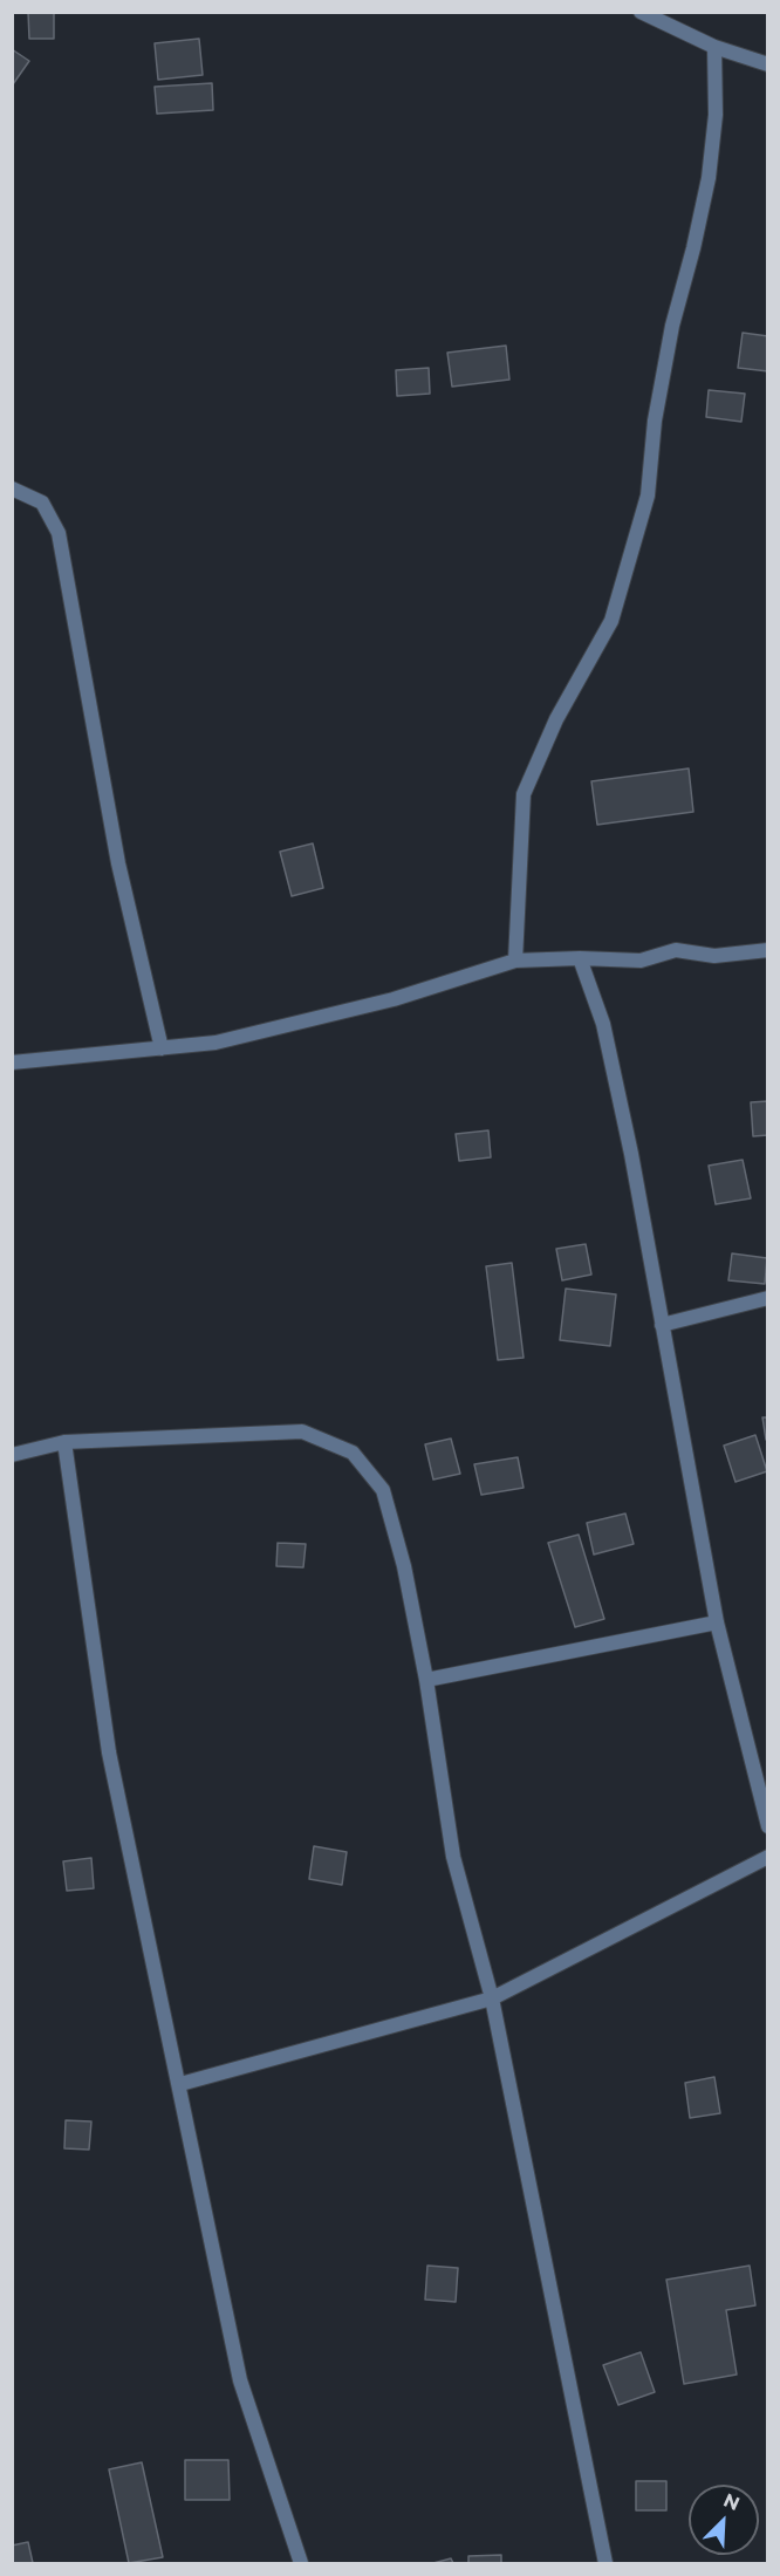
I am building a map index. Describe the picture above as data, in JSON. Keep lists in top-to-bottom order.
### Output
{
  "north": "top right"
}
